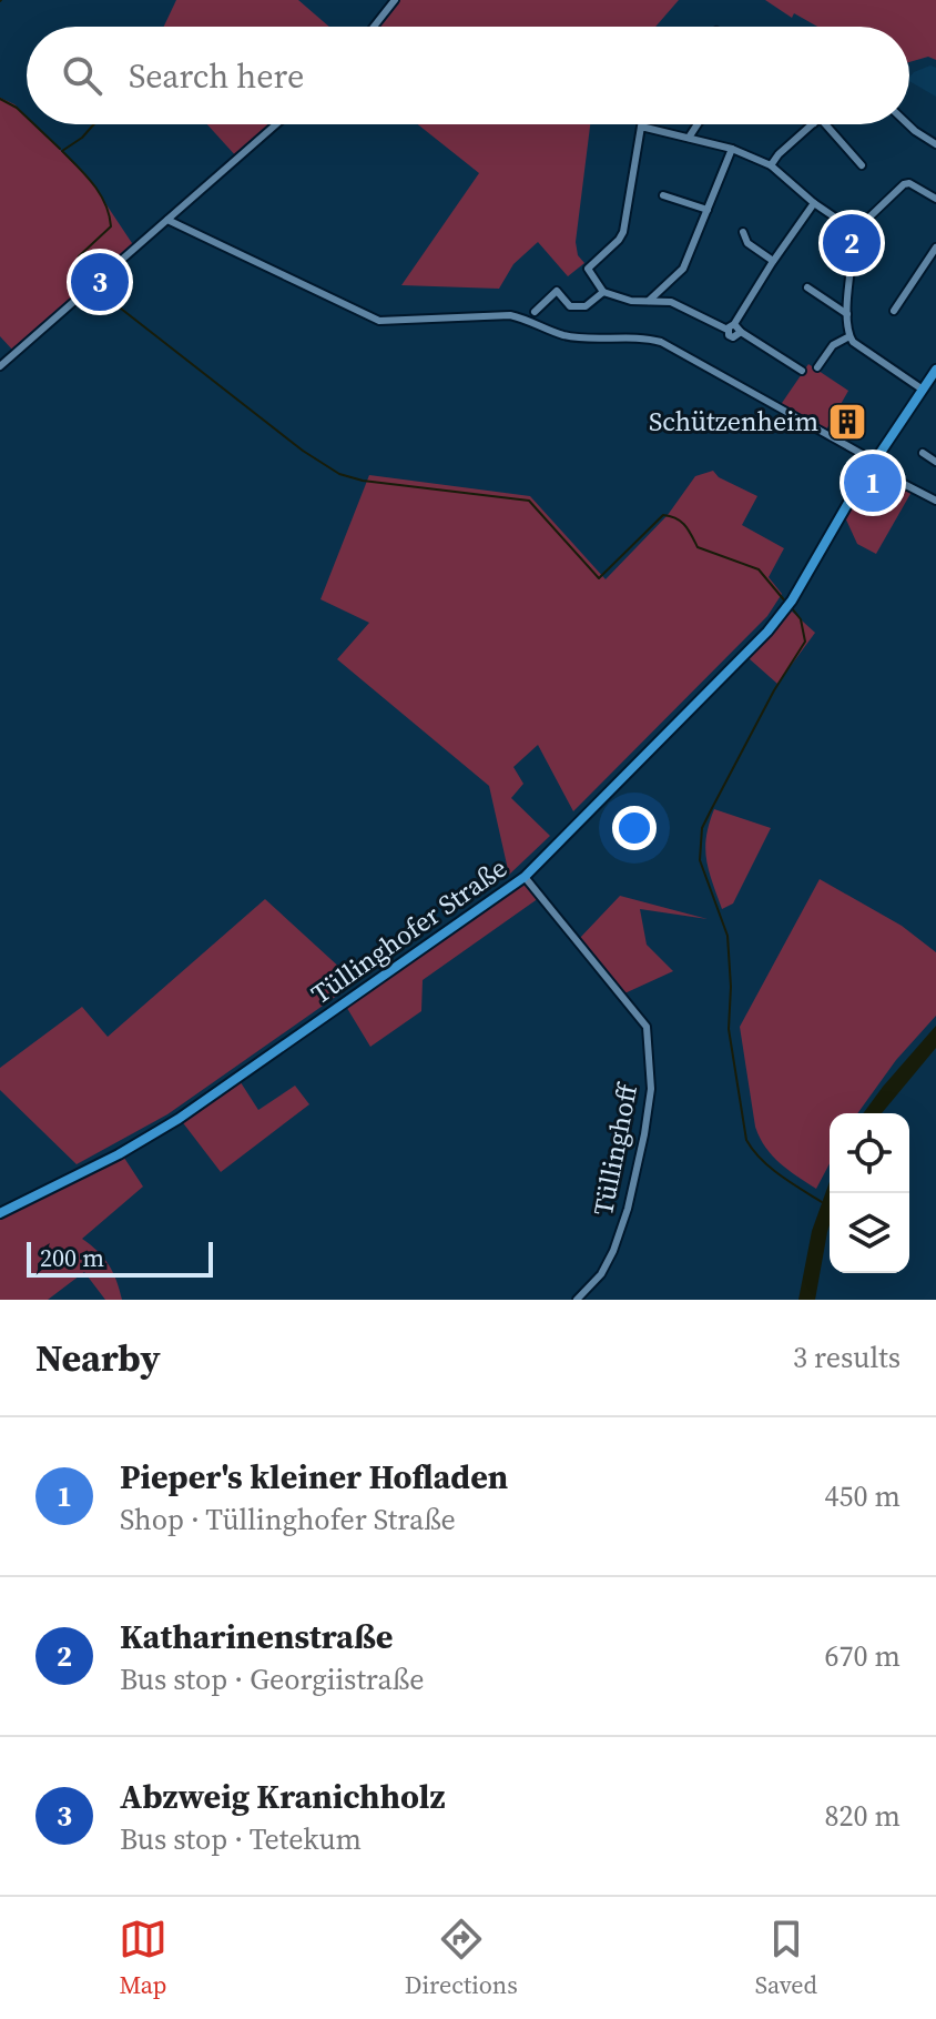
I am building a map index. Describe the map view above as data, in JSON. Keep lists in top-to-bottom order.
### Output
{
  "streets": {
    "main road": ["Tüllinghofer Straße"],
    "street": ["Tüllinghoff"]
  },
  "crossings": [
    ["Tüllinghofer Straße", "Tüllinghoff"]
  ],
  "places": {
    "building": ["Schützenheim"]
  },
  "scale_bar": "200 m",
  "page": {
    "search": "Search here",
    "pins": ["2", "3", "1"],
    "scale": "200 m",
    "heading": ["Nearby", "3 results"],
    "list": [
      {
        "mark": "1",
        "name": "Pieper's kleiner Hofladen",
        "note": "Shop · Tüllinghofer Straße",
        "value": "450 m"
      },
      {
        "mark": "2",
        "name": "Katharinenstraße",
        "note": "Bus stop · Georgiistraße",
        "value": "670 m"
      },
      {
        "mark": "3",
        "name": "Abzweig Kranichholz",
        "note": "Bus stop · Tetekum",
        "value": "820 m"
      }
    ],
    "nav": ["Map", "Directions", "Saved"]
  }
}
